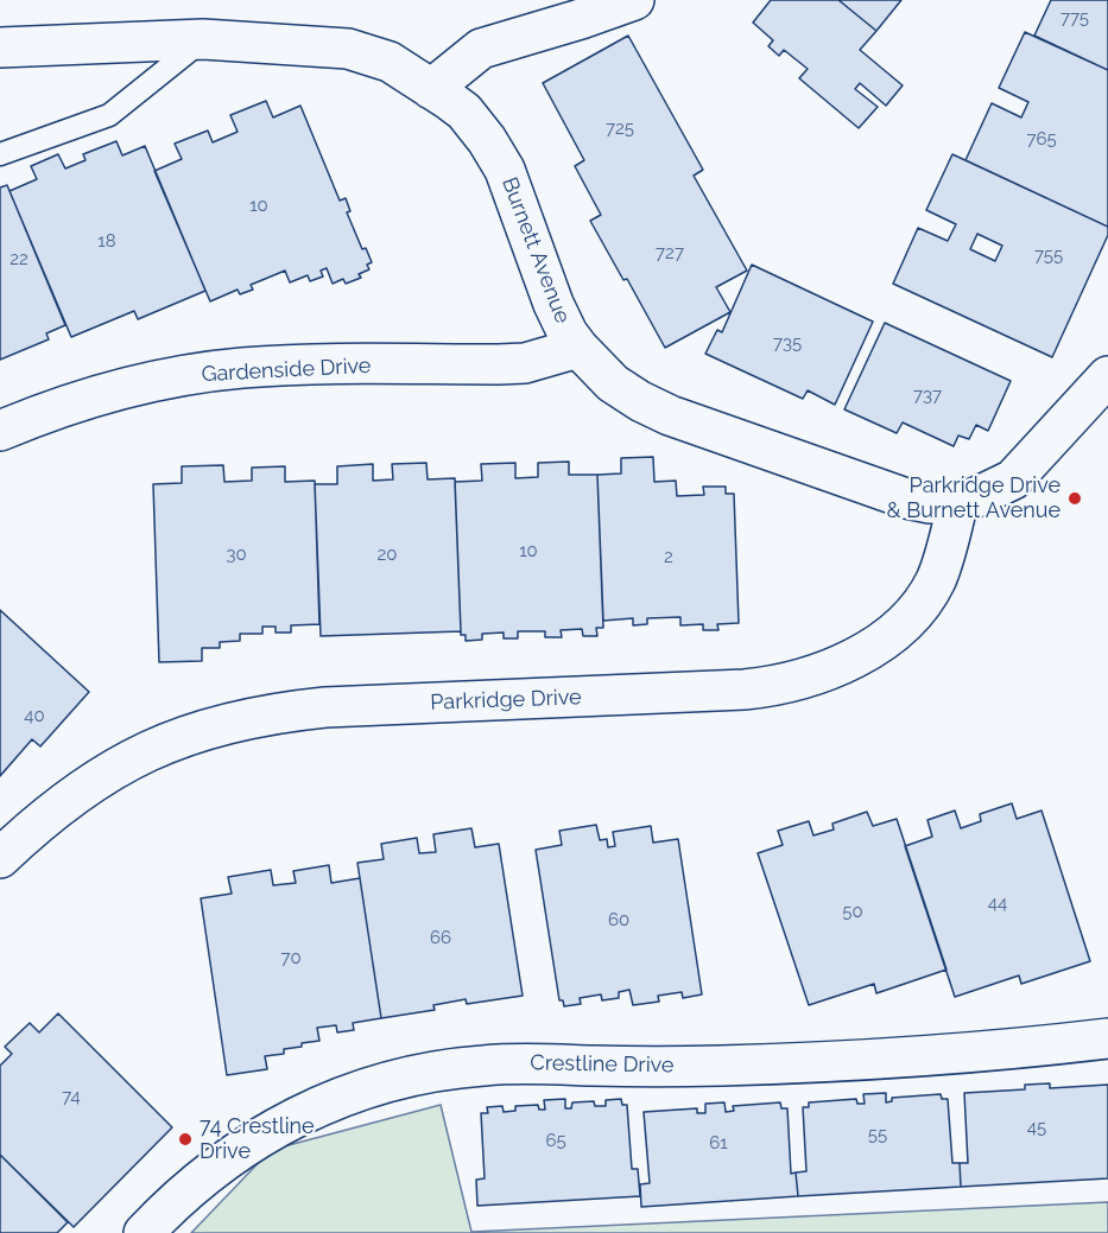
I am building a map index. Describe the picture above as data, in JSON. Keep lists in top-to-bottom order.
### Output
{
  "streets": {
    "street": [
      "Burnett Avenue",
      "Gardenside Drive",
      "Parkridge Drive",
      "Crestline Drive"
    ]
  },
  "crossings": [
    ["Burnett Avenue", "Gardenside Drive"],
    ["Burnett Avenue", "Parkridge Drive"]
  ],
  "places": ["Parkridge Drive & Burnett Avenue", "74 Crestline Drive"],
  "house_numbers": [
    "775",
    "725",
    "765",
    "10",
    "18",
    "727",
    "755",
    "22",
    "735",
    "737",
    "10",
    "30",
    "20",
    "2",
    "40",
    "44",
    "50",
    "60",
    "66",
    "70",
    "74",
    "45",
    "55",
    "65",
    "61"
  ]
}
